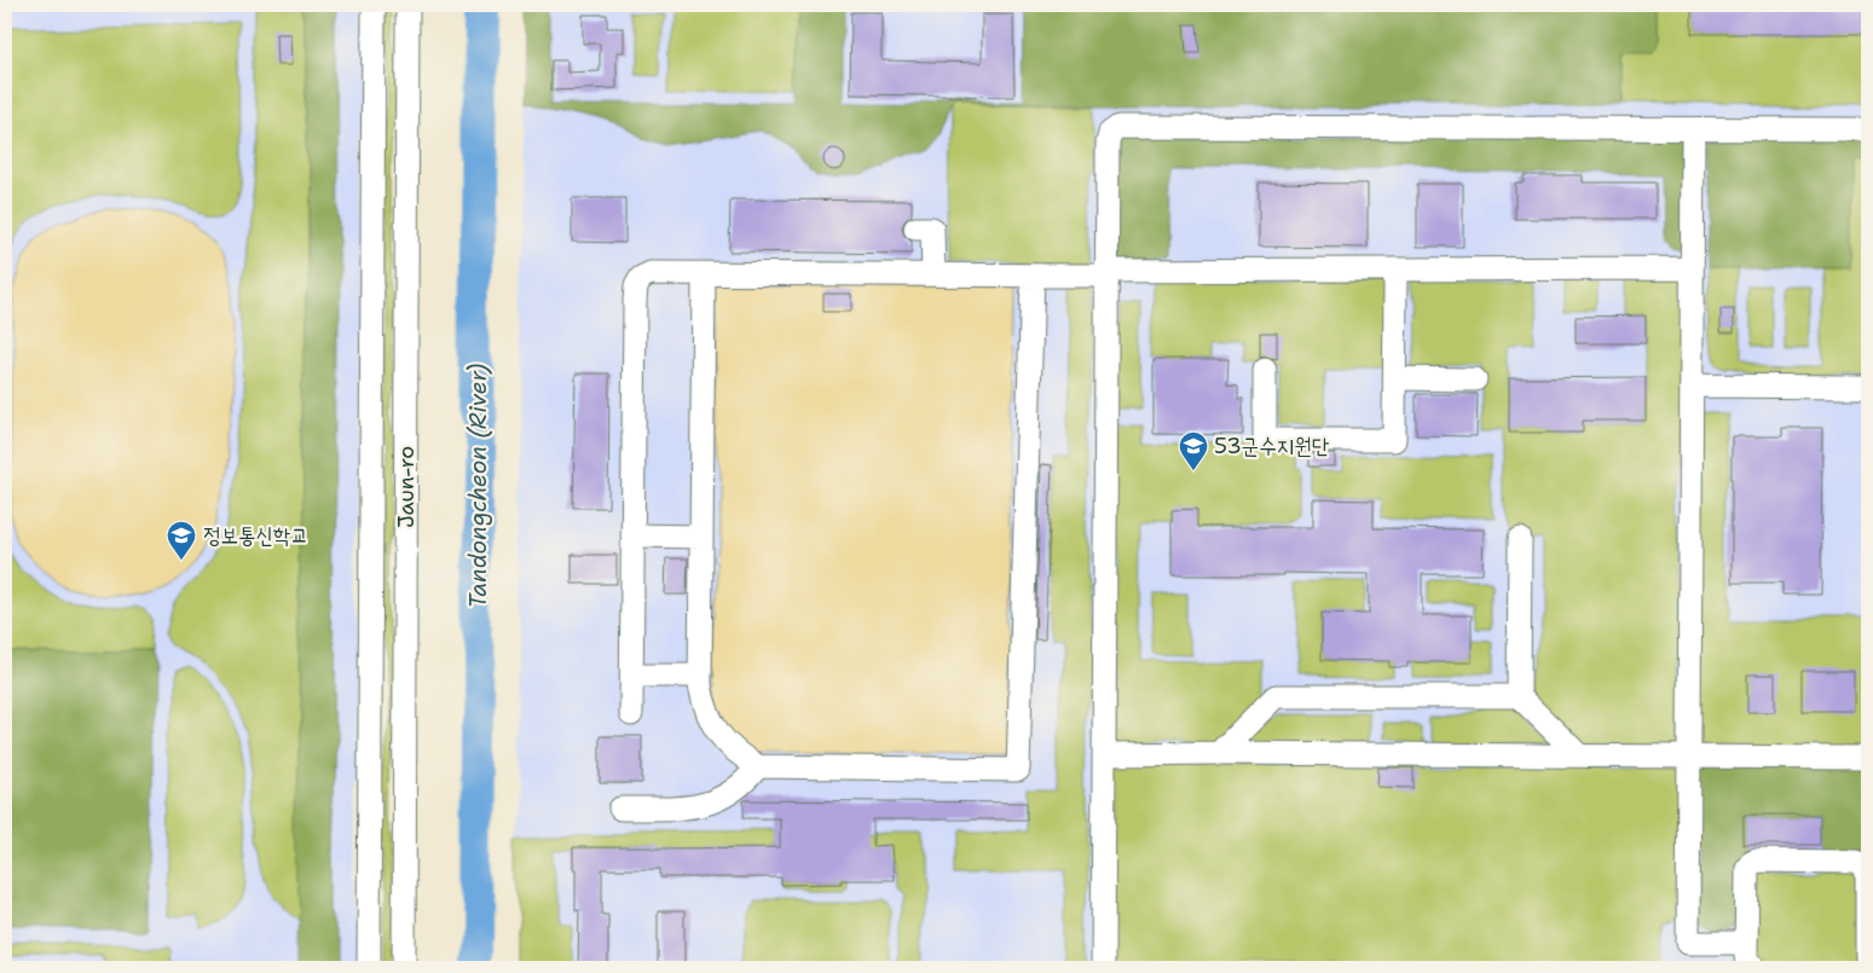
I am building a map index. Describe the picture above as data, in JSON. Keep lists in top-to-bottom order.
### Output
{
  "streets": {
    "street": ["Jaun-ro"]
  },
  "water": ["Tandongcheon (River)"],
  "places": {
    "school or university": ["53군수지원단", "정보통신학교"]
  }
}
